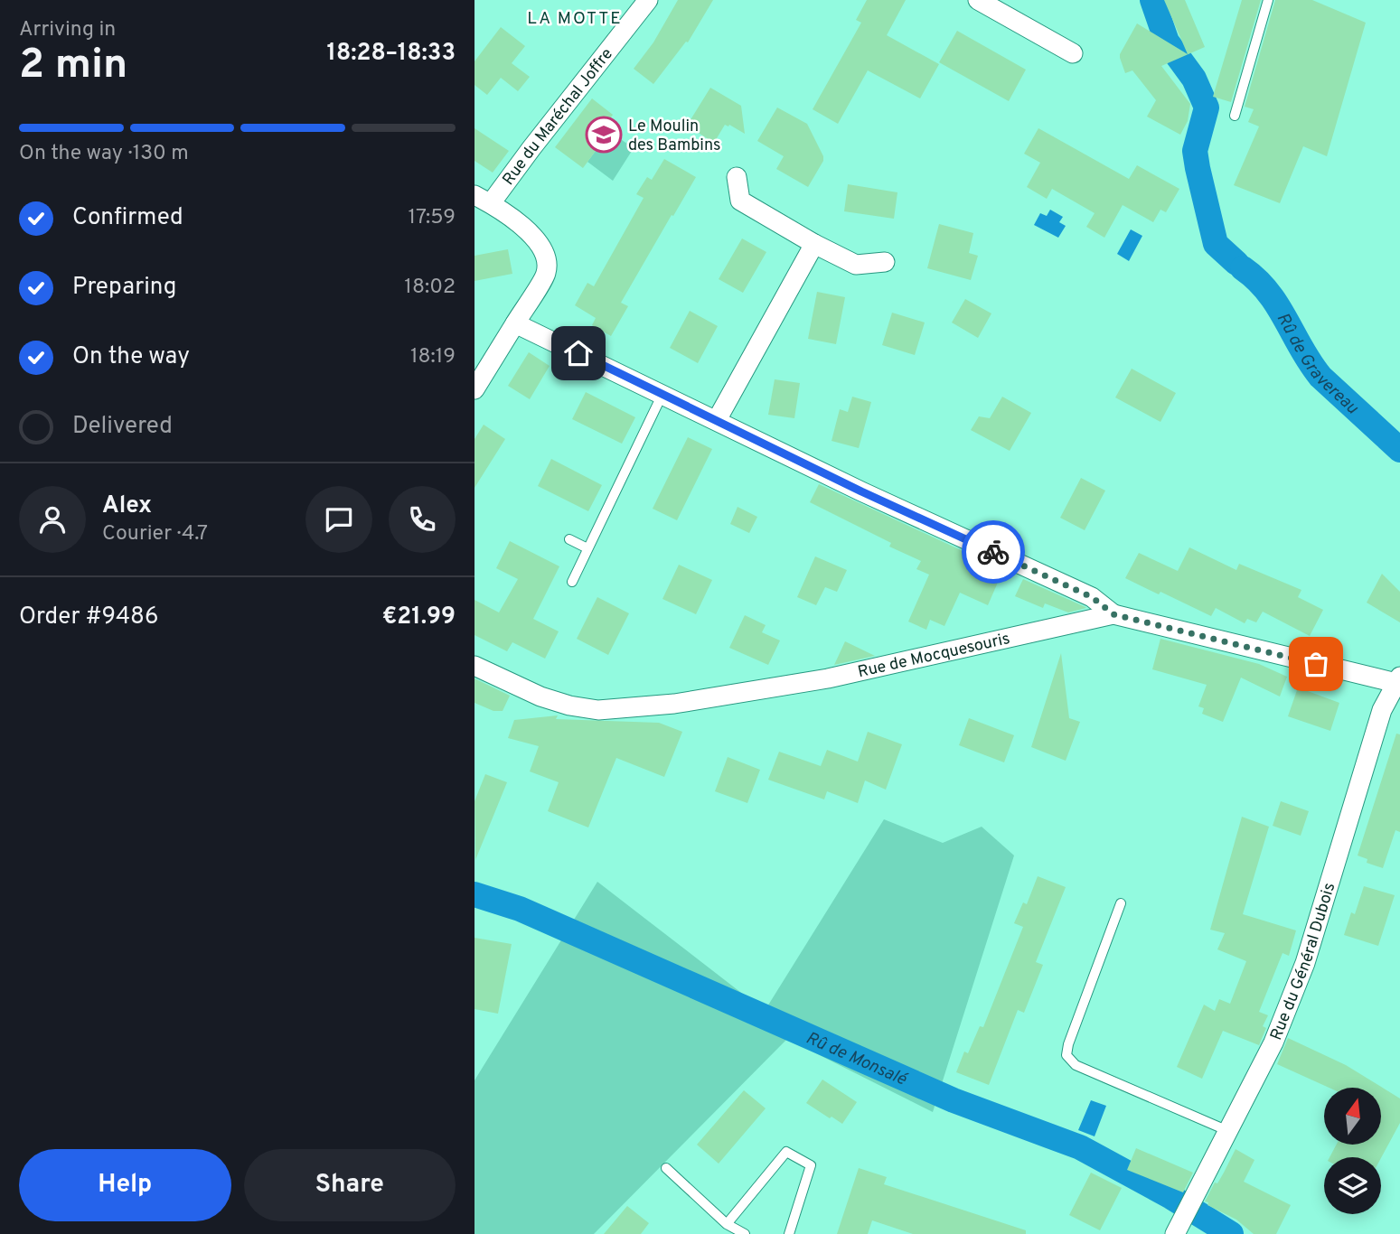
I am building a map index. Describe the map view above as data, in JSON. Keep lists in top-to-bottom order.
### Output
{
  "streets": {
    "street": ["Rue du Maréchal Joffre", "Rue de Mocquesouris", "Rue du Général Dubois"]
  },
  "crossings": [
    ["Rue de Mocquesouris", "Rue du Général Dubois"]
  ],
  "districts": ["LA MOTTE"],
  "water": ["Rû de Gravereau", "Rû de Monsalé"],
  "places": {
    "school or university": ["Le Moulin des Bambins"]
  },
  "north": "top",
  "page": {
    "heading": ["2 min", "Arriving in", "18:28–18:33"],
    "panel": [
      "Alex",
      "Courier · 4.7",
      "Order #9486",
      "€21.99"
    ],
    "bar": "On the way · 130 m",
    "list": [
      ["Confirmed", "17:59"],
      ["Preparing", "18:02"],
      ["On the way", "18:19"],
      "Delivered"
    ],
    "buttons": ["Help", "Share"]
  }
}
